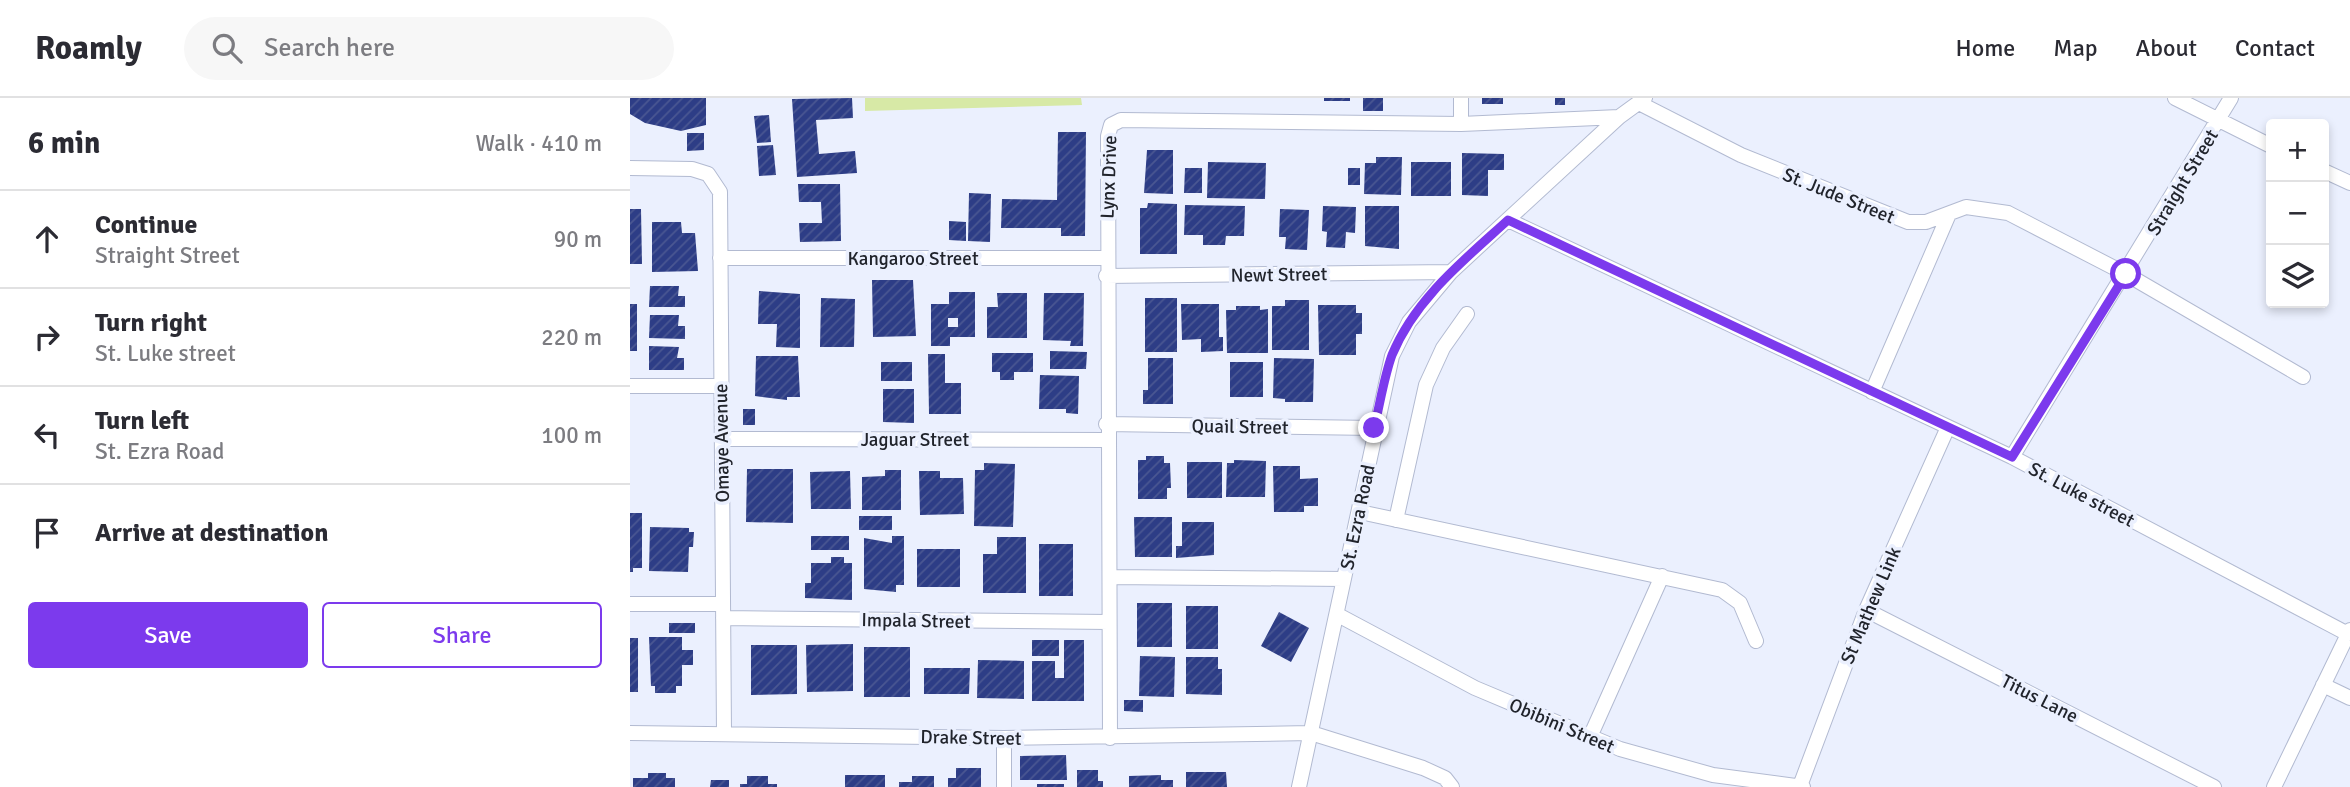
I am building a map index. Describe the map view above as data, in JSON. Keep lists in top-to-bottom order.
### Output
{
  "streets": {
    "street": [
      "Lynx Drive",
      "Straight Street",
      "St. Jude Street",
      "Kangaroo Street",
      "Newt Street",
      "Quail Street",
      "Jaguar Street",
      "Omaye Avenue",
      "St. Luke street",
      "St. Ezra Road",
      "St Mathew Link",
      "Impala Street",
      "Titus Lane",
      "Obibini Street",
      "Drake Street"
    ]
  },
  "crossings": [
    ["Lynx Drive", "Kangaroo Street"],
    ["Lynx Drive", "Newt Street"],
    ["Lynx Drive", "Quail Street"],
    ["Lynx Drive", "Jaguar Street"],
    ["Lynx Drive", "St. Ezra Road"],
    ["Lynx Drive", "Impala Street"],
    ["Lynx Drive", "Drake Street"],
    ["Straight Street", "St. Jude Street"],
    ["Straight Street", "St. Luke street"],
    ["St. Jude Street", "St. Ezra Road"],
    ["Kangaroo Street", "Omaye Avenue"],
    ["Newt Street", "St. Ezra Road"],
    ["Quail Street", "St. Ezra Road"],
    ["Jaguar Street", "Omaye Avenue"],
    ["Omaye Avenue", "Impala Street"],
    ["Omaye Avenue", "Drake Street"],
    ["St. Luke street", "St. Ezra Road"],
    ["St. Luke street", "St Mathew Link"],
    ["St. Ezra Road", "Obibini Street"],
    ["St. Ezra Road", "Drake Street"],
    ["St Mathew Link", "Titus Lane"],
    ["St Mathew Link", "Obibini Street"]
  ],
  "page": {
    "header": "Roamly",
    "search": "Search here",
    "nav": [
      "Home",
      "Map",
      "About",
      "Contact"
    ],
    "heading": ["6 min", "Walk · 410 m"],
    "map_buttons": ["+", "−"],
    "list": [
      ["Continue", "Straight Street", "90 m"],
      ["Turn right", "St. Luke street", "220 m"],
      ["Turn left", "St. Ezra Road", "100 m"],
      "Arrive at destination"
    ],
    "buttons": ["Save", "Share"]
  }
}
